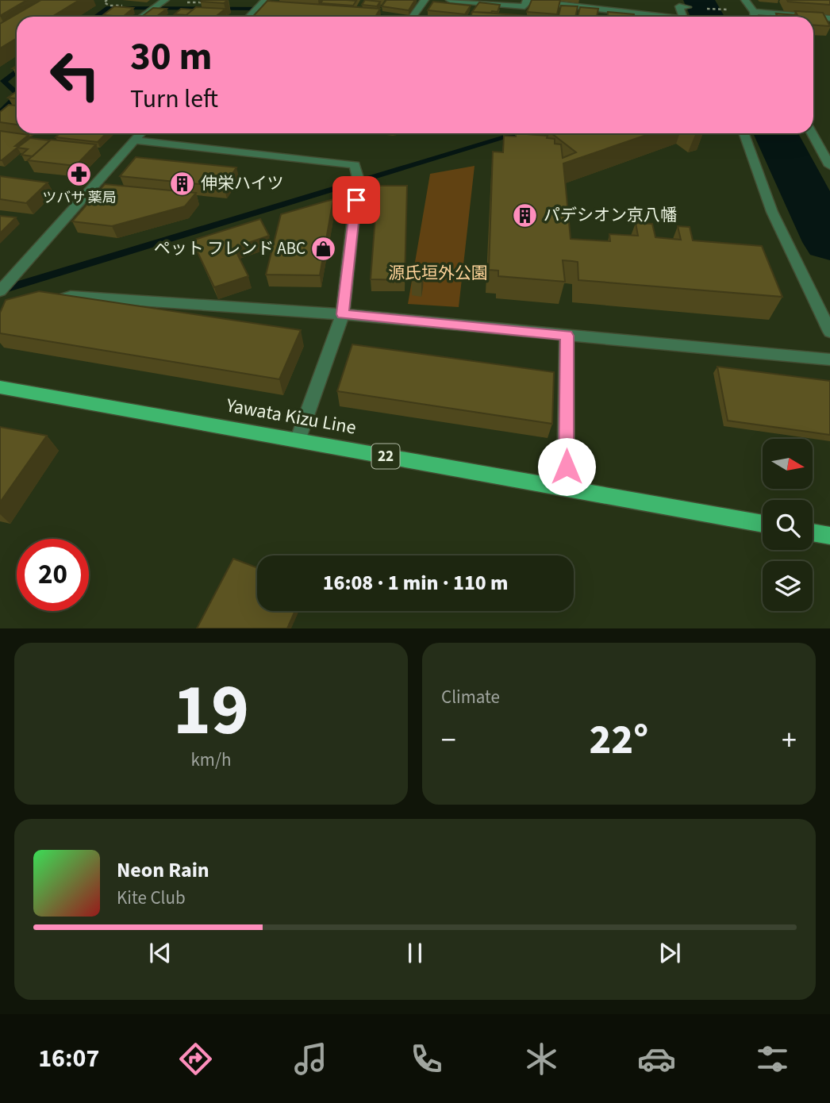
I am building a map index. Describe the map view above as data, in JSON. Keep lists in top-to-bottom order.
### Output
{
  "streets": {
    "main road": ["Yawata Kizu Line", "22"]
  },
  "parks": ["源氏垣外公園"],
  "places": {
    "pharmacy": ["ツバサ 薬局"],
    "building": ["伸栄ハイツ", "パデシオン京八幡"],
    "shop": ["ペット フレンド ABC"]
  },
  "north": "right",
  "page": {
    "turn": ["30 m", "Turn left"],
    "limit": "20",
    "trip": "16:08 · 1 min · 110 m",
    "tile": [
      ["19", "km/h"],
      "Climate"
    ],
    "heat": ["−", "22°", "+"],
    "song": ["Neon Rain", "Kite Club"],
    "tabs": "16:07"
  }
}
